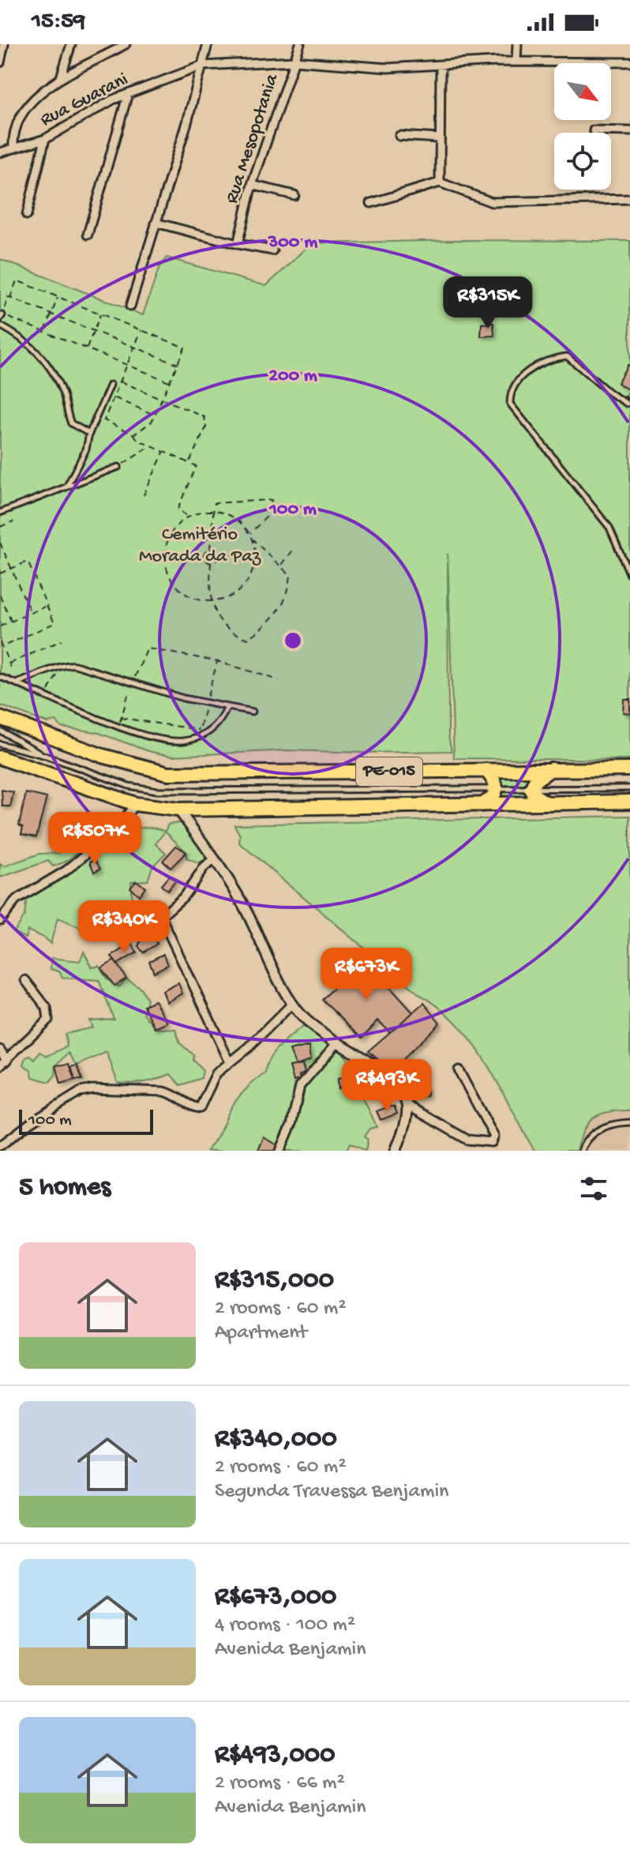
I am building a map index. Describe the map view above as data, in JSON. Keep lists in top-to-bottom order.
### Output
{
  "streets": {
    "highway": ["PE-015"],
    "street": ["Rua Guarani", "Rua Mesopotania"]
  },
  "crossings": [
    ["Rua Guarani", "Rua Mesopotania"]
  ],
  "parks": ["Cemitério Morada da Paz"],
  "scale_bar": "100 m",
  "north": "bottom right",
  "page": {
    "status": "15:59",
    "price": [
      "R$315K",
      "R$507K",
      "R$340K",
      "R$673K",
      "R$493K"
    ],
    "scale": "100 m",
    "heading": "5 homes",
    "list": [
      {
        "name": "R$315,000",
        "note": "2 rooms · 60 m² · Apartment"
      },
      {
        "name": "R$340,000",
        "note": "2 rooms · 60 m² · Segunda Travessa Benjamin"
      },
      {
        "name": "R$673,000",
        "note": "4 rooms · 100 m² · Avenida Benjamin"
      },
      {
        "name": "R$493,000",
        "note": "2 rooms · 66 m² · Avenida Benjamin"
      }
    ]
  },
  "rings": ["300 m", "200 m", "100 m"]
}
